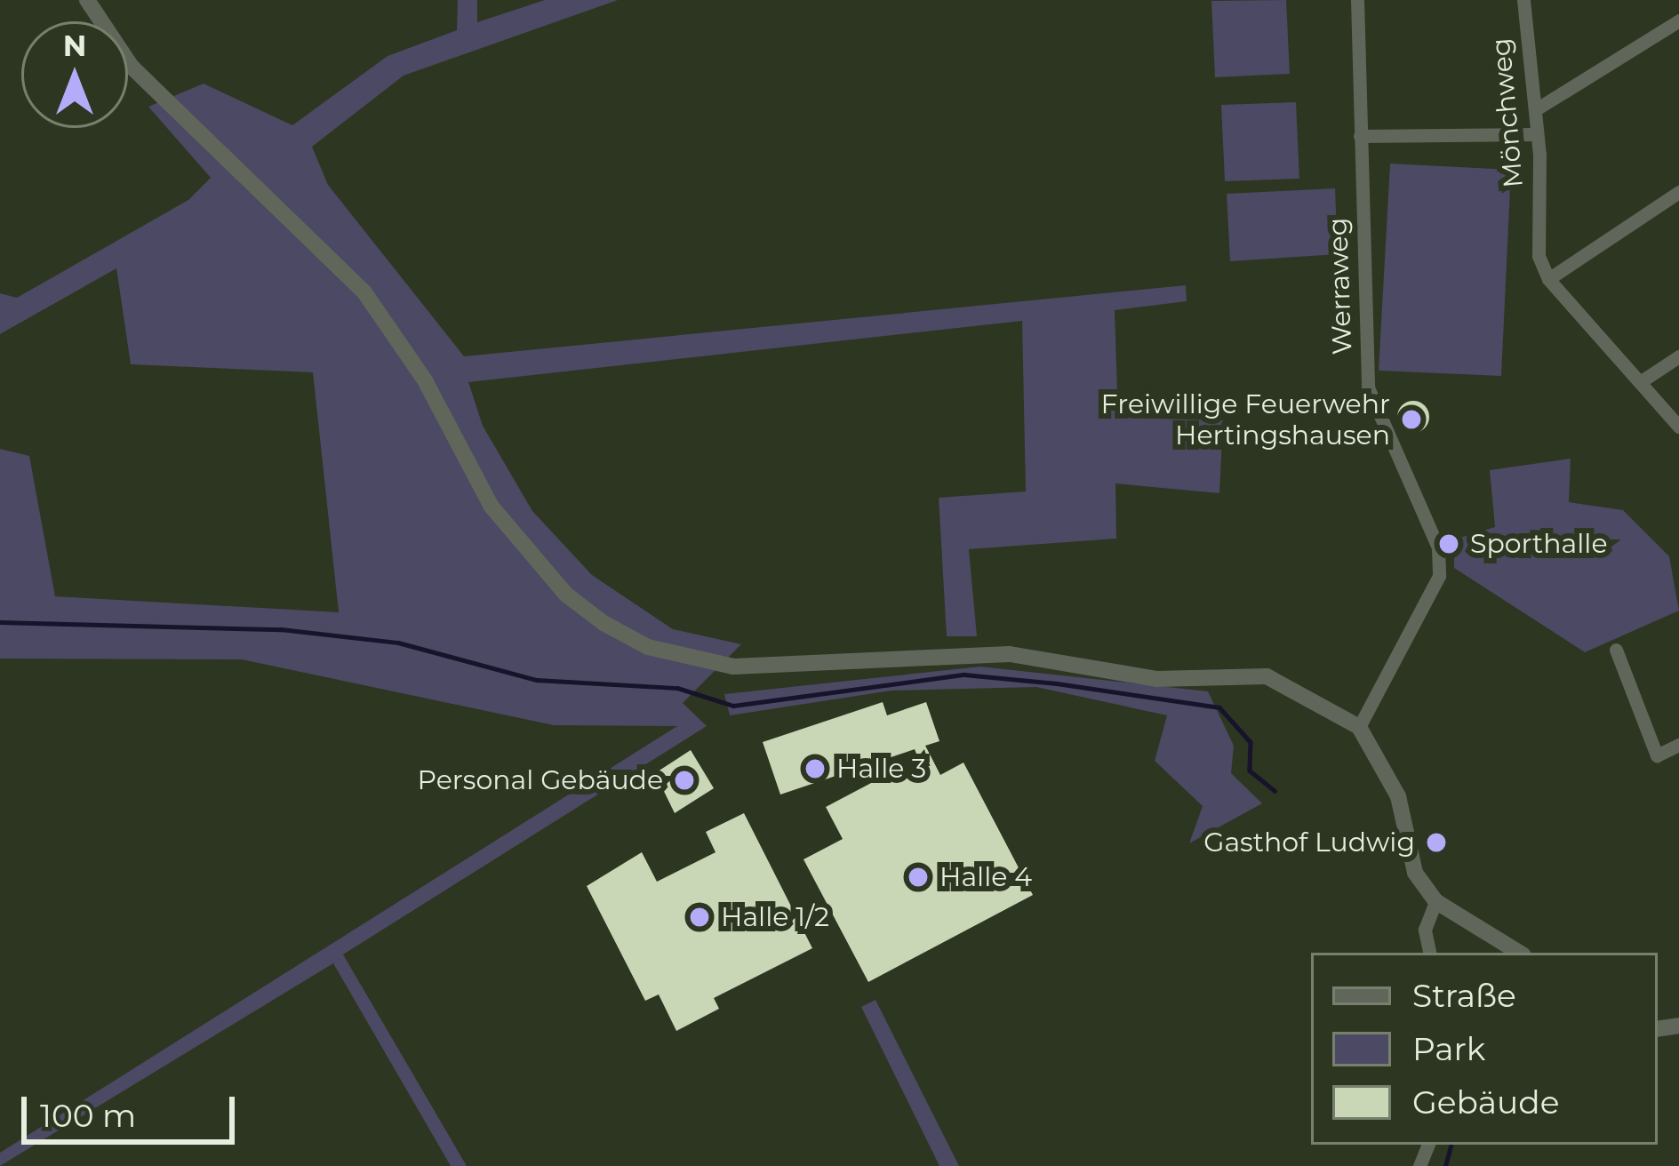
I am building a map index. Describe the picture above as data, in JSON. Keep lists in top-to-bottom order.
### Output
{
  "streets": {
    "street": ["Mönchweg", "Werraweg"]
  },
  "places": [
    "Freiwillige Feuerwehr Hertingshausen",
    "Sporthalle",
    "Halle 3",
    "Personal Gebäude",
    "Gasthof Ludwig",
    "Halle 4",
    "Halle 1/2"
  ],
  "legend": ["Straße", "Park", "Gebäude"],
  "scale_bar": "100 m",
  "north": "top"
}
